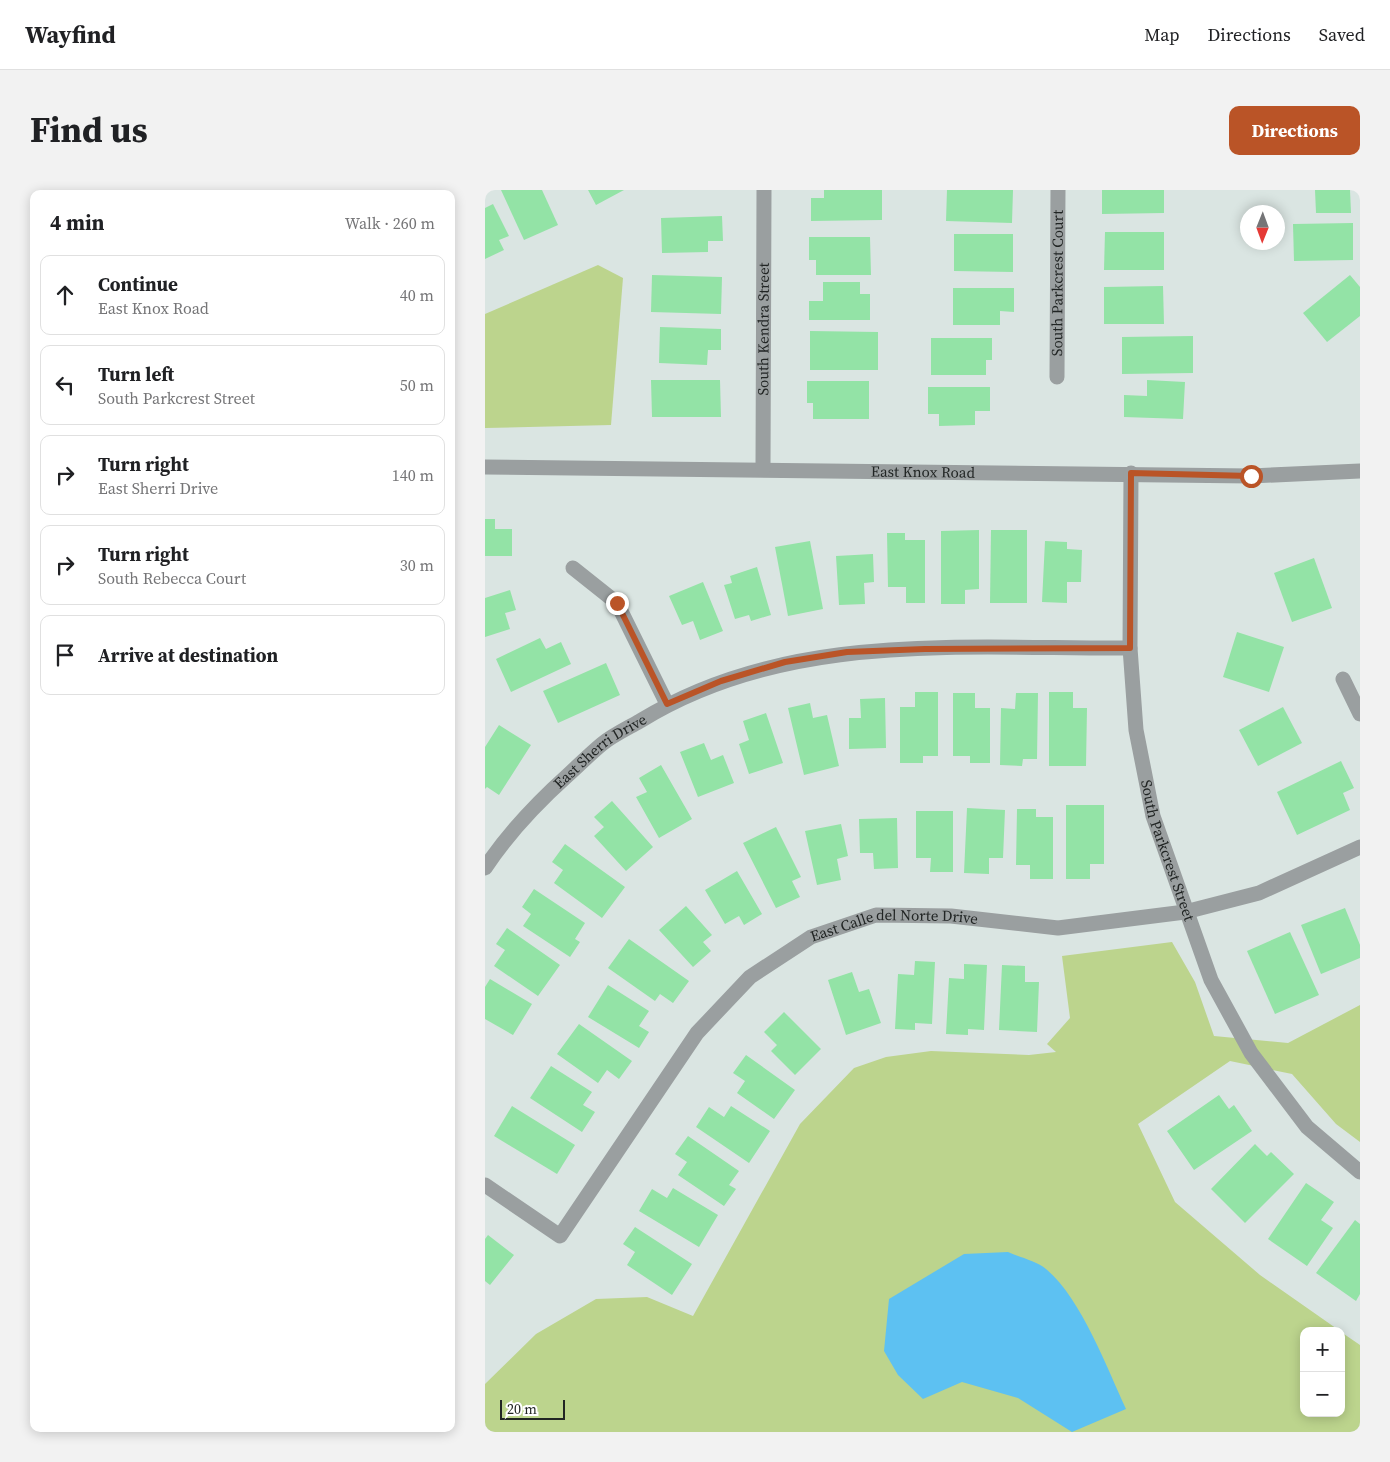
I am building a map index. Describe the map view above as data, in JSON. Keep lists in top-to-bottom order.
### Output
{
  "streets": {
    "street": [
      "South Parkcrest Court",
      "South Kendra Street",
      "East Knox Road",
      "East Sherri Drive",
      "South Parkcrest Street",
      "East Calle del Norte Drive"
    ]
  },
  "crossings": [
    ["South Kendra Street", "East Knox Road"],
    ["East Knox Road", "South Parkcrest Street"],
    ["East Sherri Drive", "South Parkcrest Street"],
    ["South Parkcrest Street", "East Calle del Norte Drive"]
  ],
  "scale_bar": "20 m",
  "north": "bottom",
  "page": {
    "header": "Wayfind",
    "nav": ["Map", "Directions", "Saved"],
    "title": "Find us",
    "buttons": "Directions",
    "heading": ["4 min", "Walk · 260 m"],
    "list": [
      ["Continue", "East Knox Road", "40 m"],
      ["Turn left", "South Parkcrest Street", "50 m"],
      ["Turn right", "East Sherri Drive", "140 m"],
      ["Turn right", "South Rebecca Court", "30 m"],
      "Arrive at destination"
    ],
    "map_buttons": ["+", "−"],
    "scale": "20 m"
  }
}
